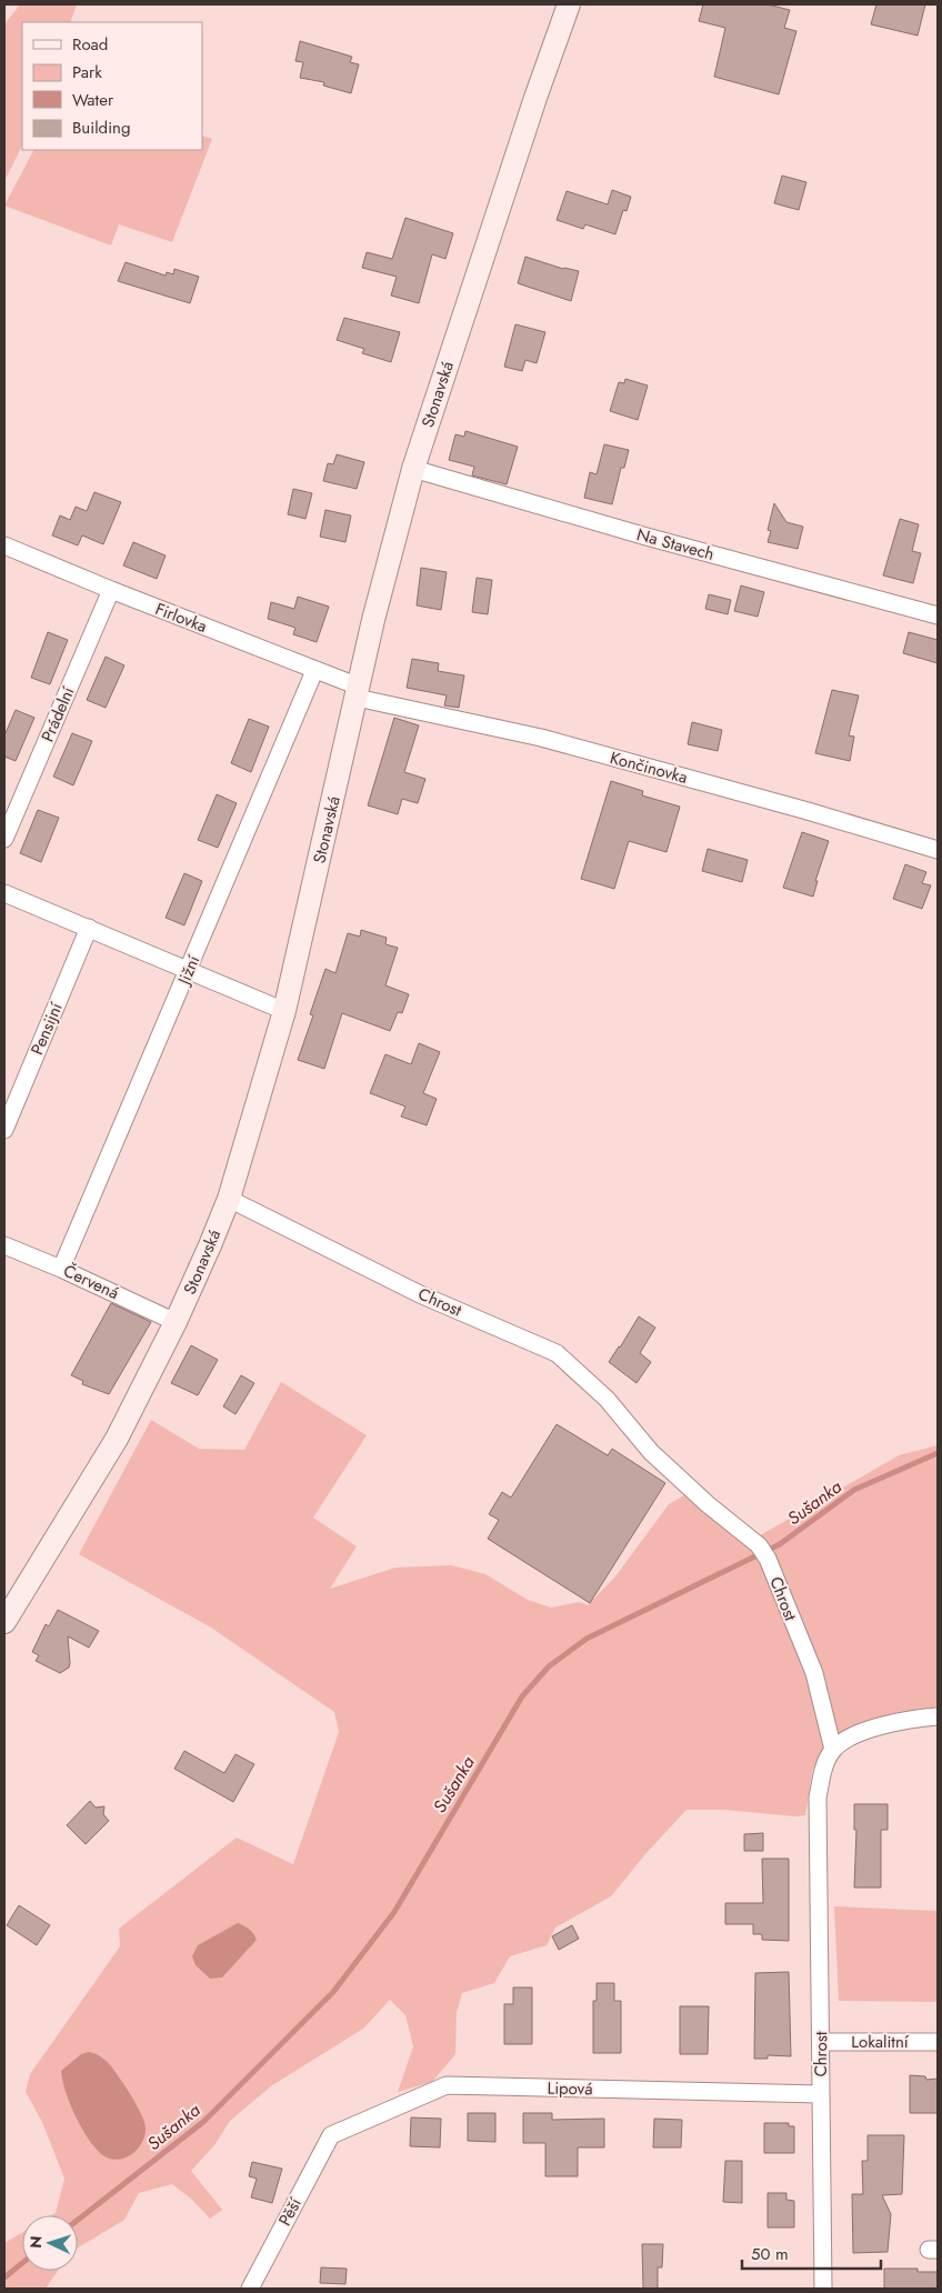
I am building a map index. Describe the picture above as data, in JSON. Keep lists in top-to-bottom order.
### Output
{
  "streets": {
    "main road": ["Stonavská"],
    "street": [
      "Na Stavech",
      "Firlovka",
      "Prádelní",
      "Končinovka",
      "Jižní",
      "Pensijní",
      "Červená",
      "Chrost",
      "Lokalitní",
      "Lipová",
      "Pěší"
    ]
  },
  "crossings": [
    ["Stonavská", "Na Stavech"],
    ["Stonavská", "Firlovka"],
    ["Stonavská", "Končinovka"],
    ["Stonavská", "Červená"],
    ["Stonavská", "Chrost"],
    ["Firlovka", "Prádelní"],
    ["Firlovka", "Končinovka"],
    ["Firlovka", "Jižní"],
    ["Jižní", "Červená"],
    ["Chrost", "Lokalitní"],
    ["Chrost", "Lipová"],
    ["Lipová", "Pěší"]
  ],
  "water": ["Sušanka"],
  "legend": [
    "Road",
    "Park",
    "Water",
    "Building"
  ],
  "scale_bar": "50 m",
  "north": "left"
}
